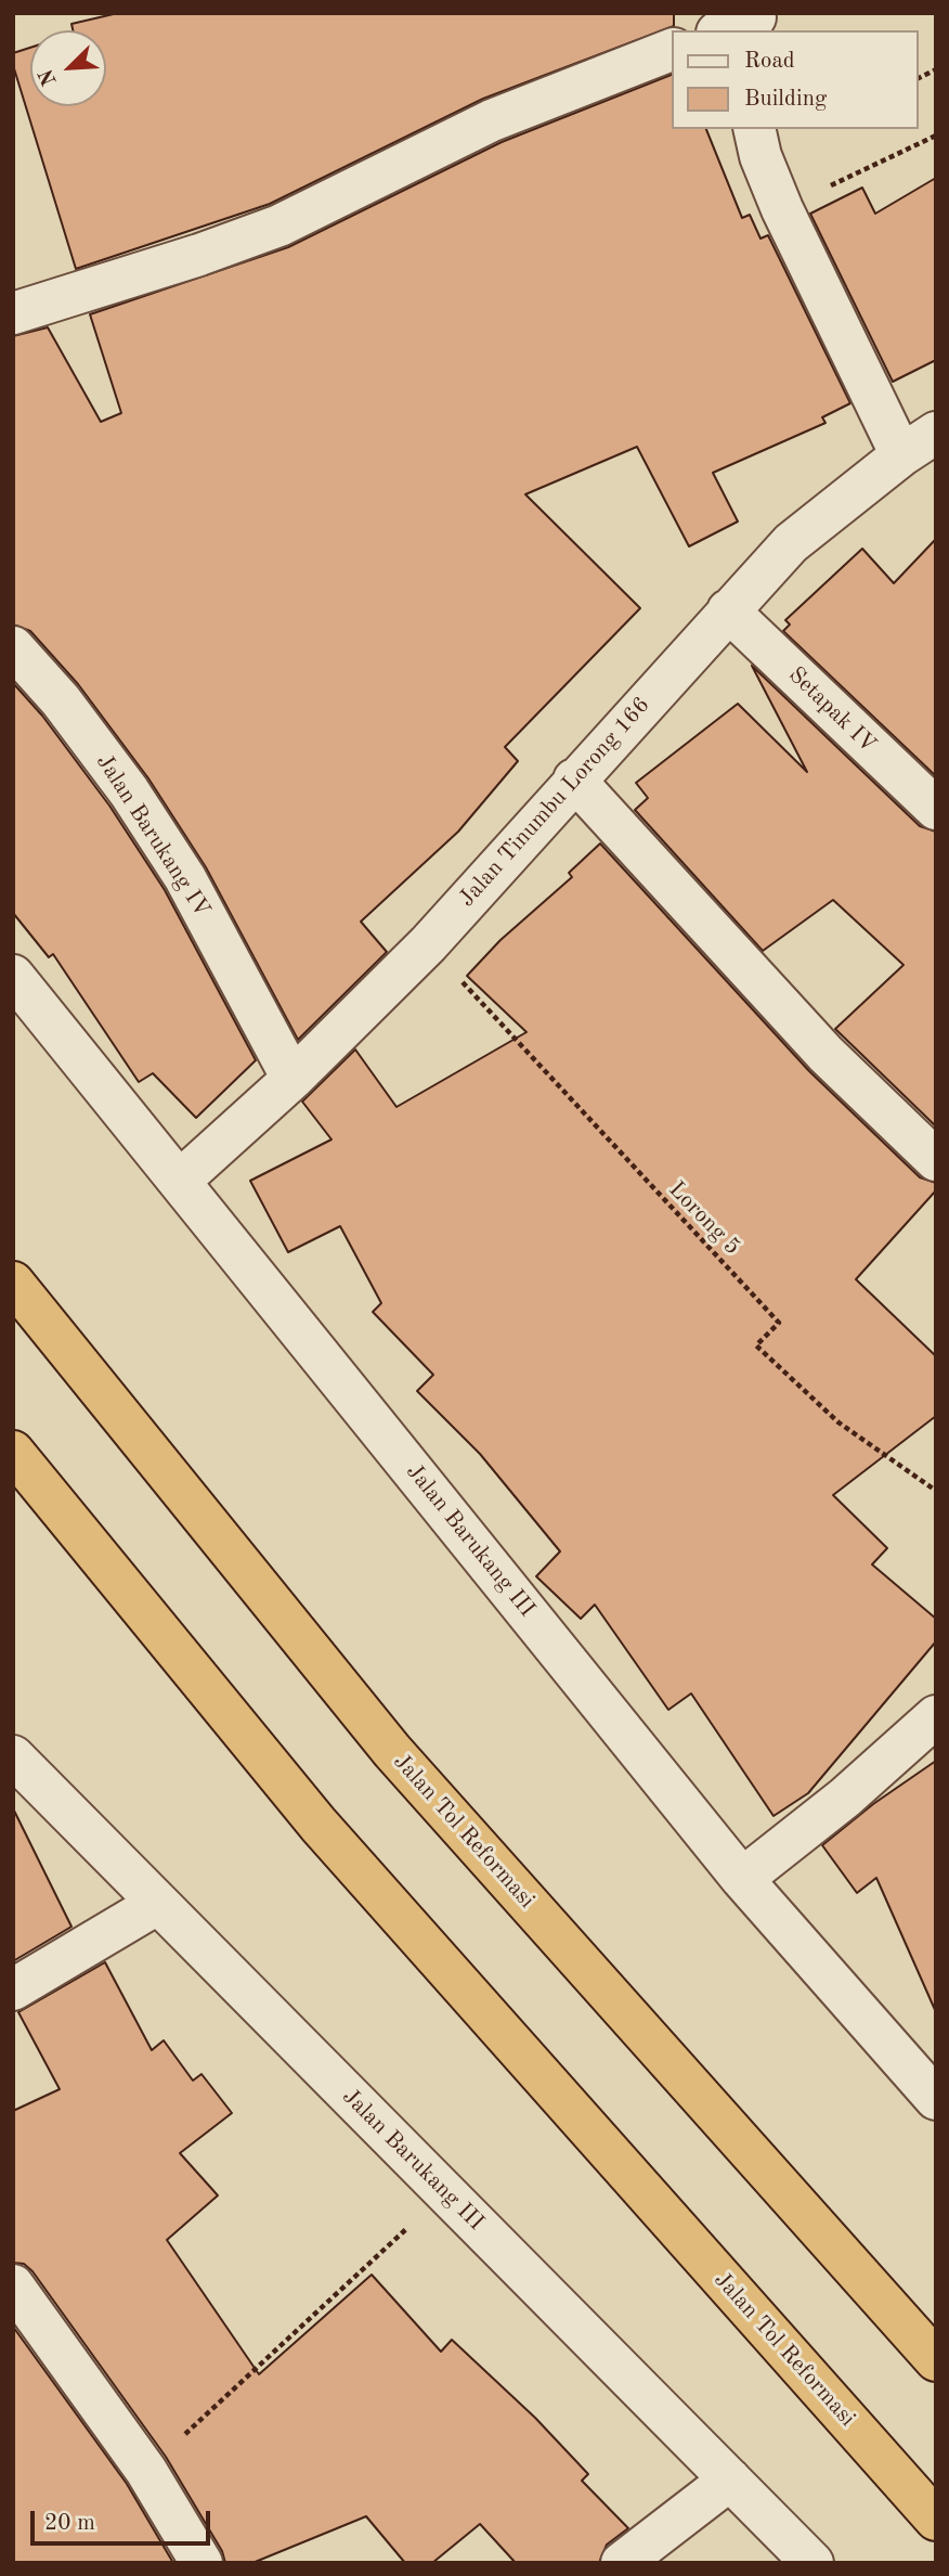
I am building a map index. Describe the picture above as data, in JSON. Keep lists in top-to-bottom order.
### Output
{
  "streets": {
    "highway": ["Jalan Tol Reformasi"],
    "street": [
      "Setapak IV",
      "Jalan Tinumbu Lorong 166",
      "Jalan Barukang IV",
      "Jalan Barukang III"
    ],
    "path": ["Lorong 5"]
  },
  "crossings": [
    ["Setapak IV", "Jalan Tinumbu Lorong 166"],
    ["Jalan Tinumbu Lorong 166", "Jalan Barukang IV"],
    ["Jalan Tinumbu Lorong 166", "Lorong 5"],
    ["Jalan Tinumbu Lorong 166", "Jalan Barukang III"]
  ],
  "legend": ["Road", "Building"],
  "scale_bar": "20 m",
  "north": "bottom left"
}
